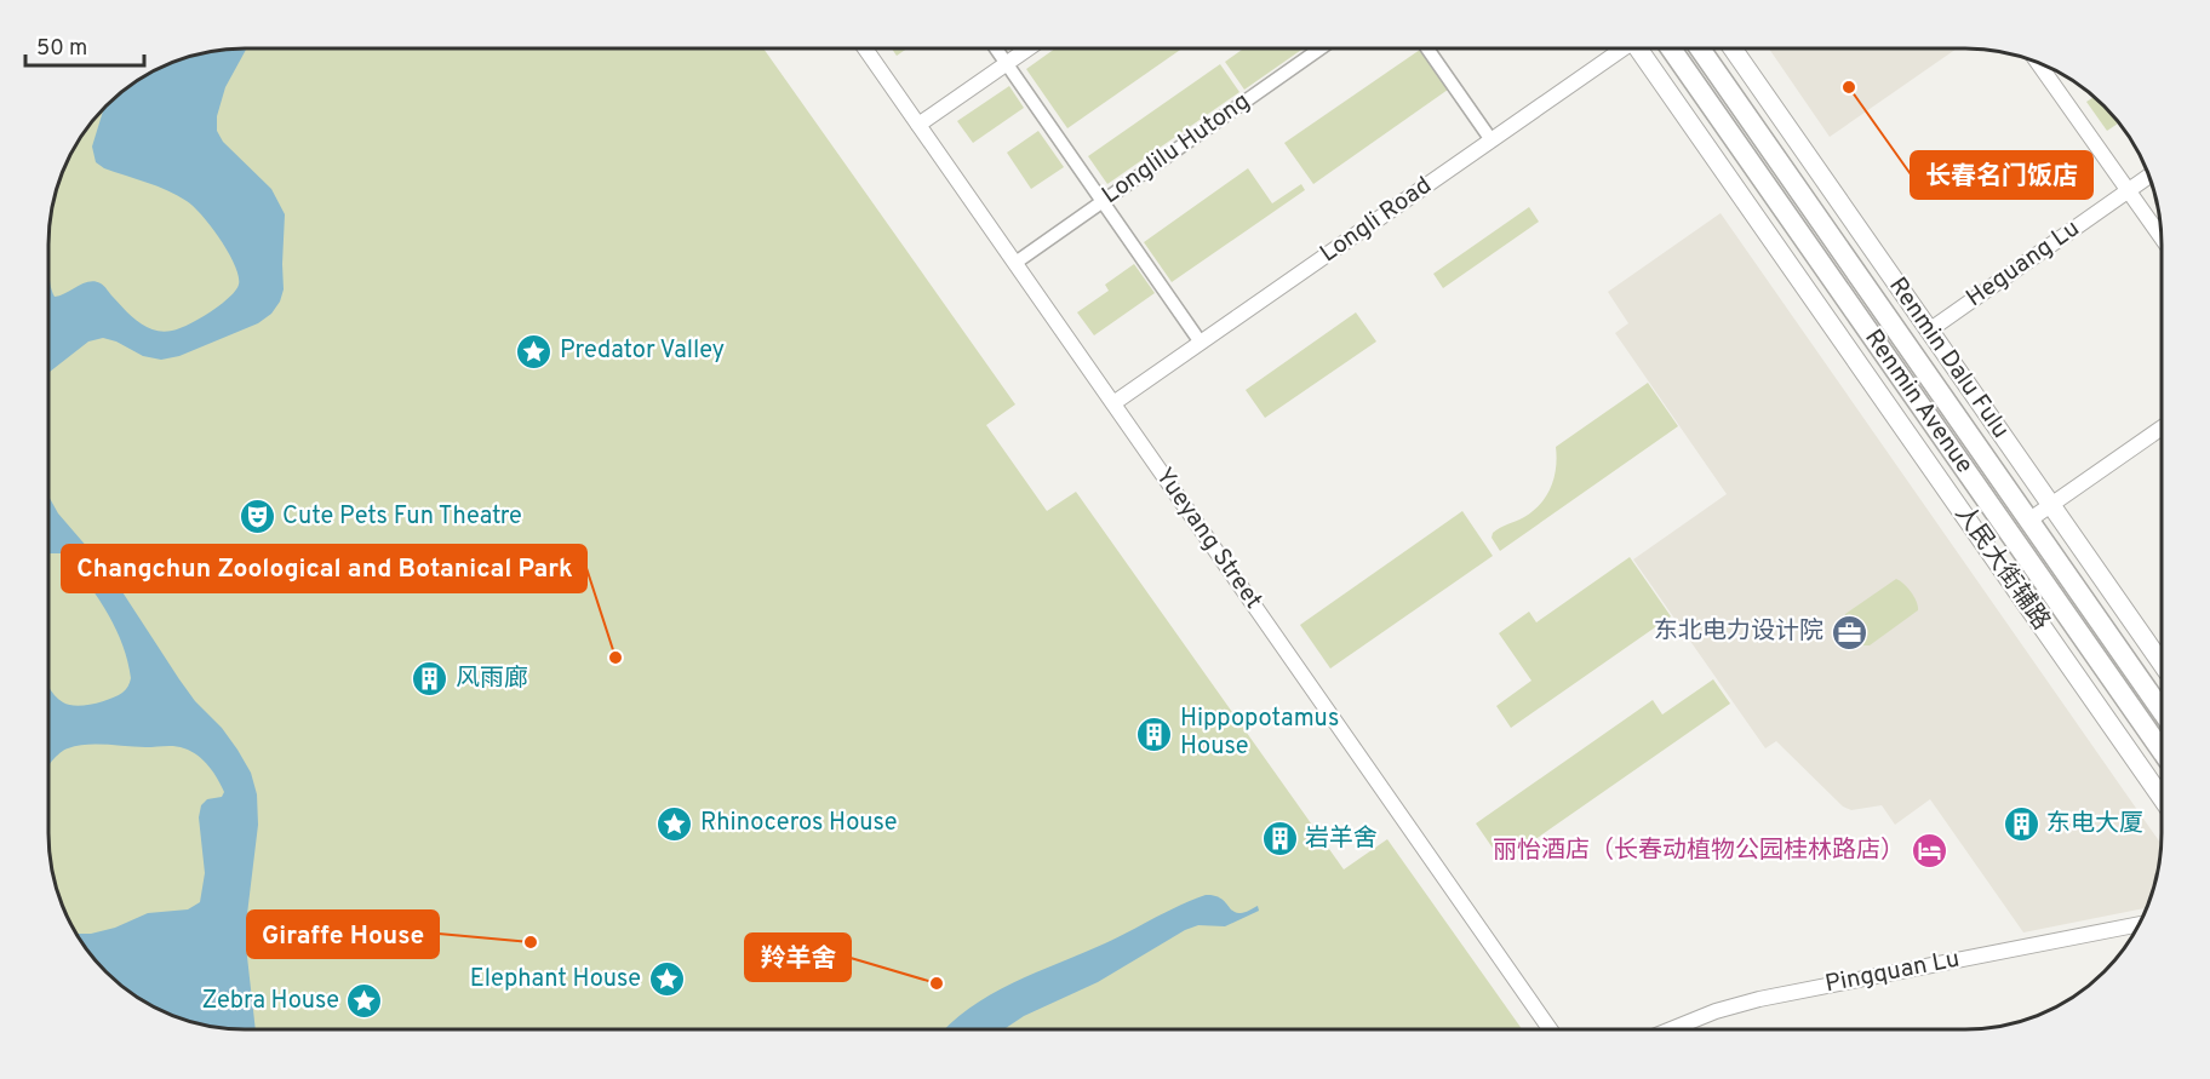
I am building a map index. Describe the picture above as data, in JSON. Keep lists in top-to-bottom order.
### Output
{
  "streets": {
    "main road": ["Renmin Dalu Fulu", "Renmin Avenue", "人民大街辅路"],
    "street": [
      "Longlilu Hutong",
      "Longli Road",
      "Heguang Lu",
      "Yueyang Street",
      "Pingquan Lu"
    ]
  },
  "crossings": [
    ["Longlilu Hutong", "Yueyang Street"],
    ["Longli Road", "Yueyang Street"],
    ["Heguang Lu", "Renmin Dalu Fulu"]
  ],
  "places": {
    "other": [
      "长春名门饭店",
      "Changchun Zoological and Botanical Park",
      "Giraffe House",
      "羚羊舍"
    ],
    "place": [
      "Predator Valley",
      "Rhinoceros House",
      "Elephant House",
      "Zebra House"
    ],
    "theatre": ["Cute Pets Fun Theatre"],
    "office": ["东北电力设计院"],
    "building": [
      "风雨廊",
      "Hippopotamus House",
      "东电大厦",
      "岩羊舍"
    ],
    "hotel": ["丽怡酒店（长春动植物公园桂林路店）"]
  },
  "scale_bar": "50 m"
}
